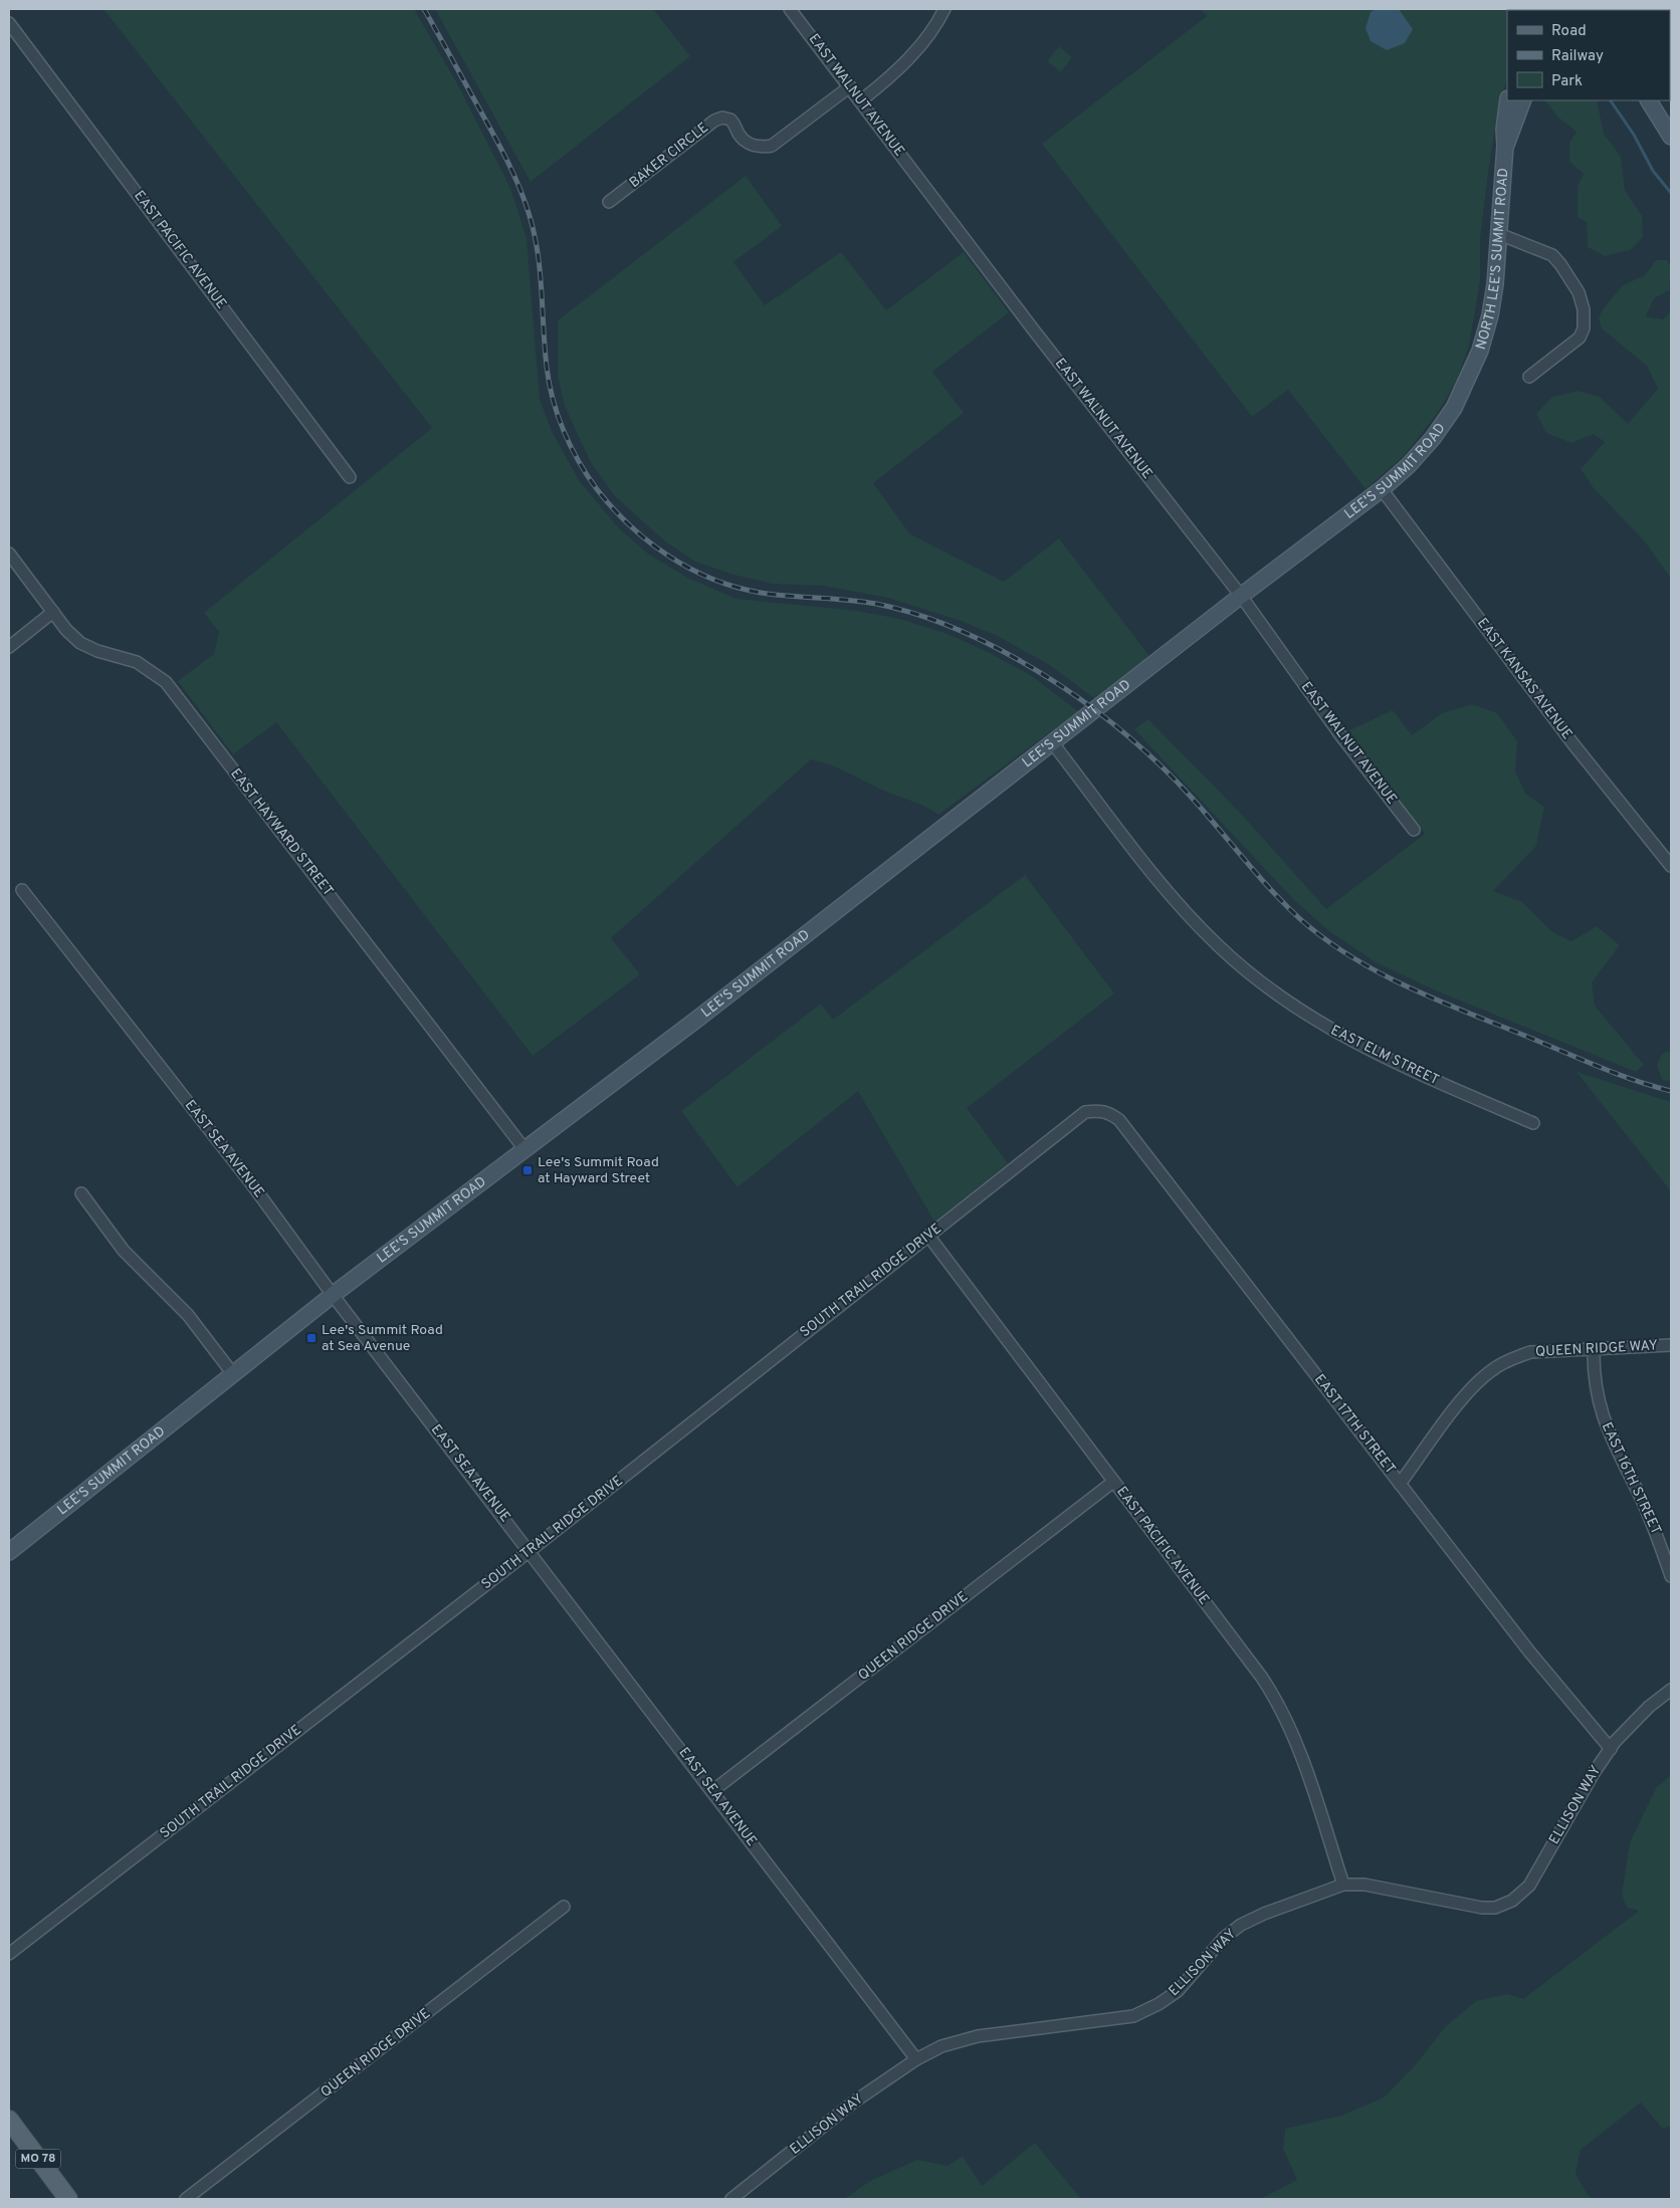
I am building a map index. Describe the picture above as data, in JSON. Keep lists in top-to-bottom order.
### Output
{
  "streets": {
    "main road": ["NORTH LEE'S SUMMIT ROAD", "LEE'S SUMMIT ROAD", "MO 78"],
    "street": [
      "EAST WALNUT AVENUE",
      "BAKER CIRCLE",
      "EAST PACIFIC AVENUE",
      "EAST KANSAS AVENUE",
      "EAST HAYWARD STREET",
      "EAST ELM STREET",
      "EAST SEA AVENUE",
      "SOUTH TRAIL RIDGE DRIVE",
      "QUEEN RIDGE WAY",
      "EAST 17TH STREET",
      "EAST 16TH STREET",
      "QUEEN RIDGE DRIVE",
      "ELLISON WAY"
    ]
  },
  "crossings": [
    ["EAST WALNUT AVENUE", "BAKER CIRCLE"],
    ["EAST WALNUT AVENUE", "LEE'S SUMMIT ROAD"],
    ["EAST PACIFIC AVENUE", "SOUTH TRAIL RIDGE DRIVE"],
    ["EAST PACIFIC AVENUE", "QUEEN RIDGE DRIVE"],
    ["EAST PACIFIC AVENUE", "ELLISON WAY"],
    ["NORTH LEE'S SUMMIT ROAD", "LEE'S SUMMIT ROAD"],
    ["LEE'S SUMMIT ROAD", "EAST KANSAS AVENUE"],
    ["LEE'S SUMMIT ROAD", "EAST HAYWARD STREET"],
    ["LEE'S SUMMIT ROAD", "EAST ELM STREET"],
    ["LEE'S SUMMIT ROAD", "EAST SEA AVENUE"],
    ["EAST SEA AVENUE", "SOUTH TRAIL RIDGE DRIVE"],
    ["EAST SEA AVENUE", "QUEEN RIDGE DRIVE"],
    ["EAST SEA AVENUE", "ELLISON WAY"],
    ["SOUTH TRAIL RIDGE DRIVE", "EAST 17TH STREET"],
    ["QUEEN RIDGE WAY", "EAST 17TH STREET"],
    ["QUEEN RIDGE WAY", "EAST 16TH STREET"],
    ["EAST 17TH STREET", "ELLISON WAY"]
  ],
  "places": {
    "transit": ["Lee's Summit Road at Hayward Street", "Lee's Summit Road at Sea Avenue"]
  },
  "legend": ["Road", "Railway", "Park"]
}
